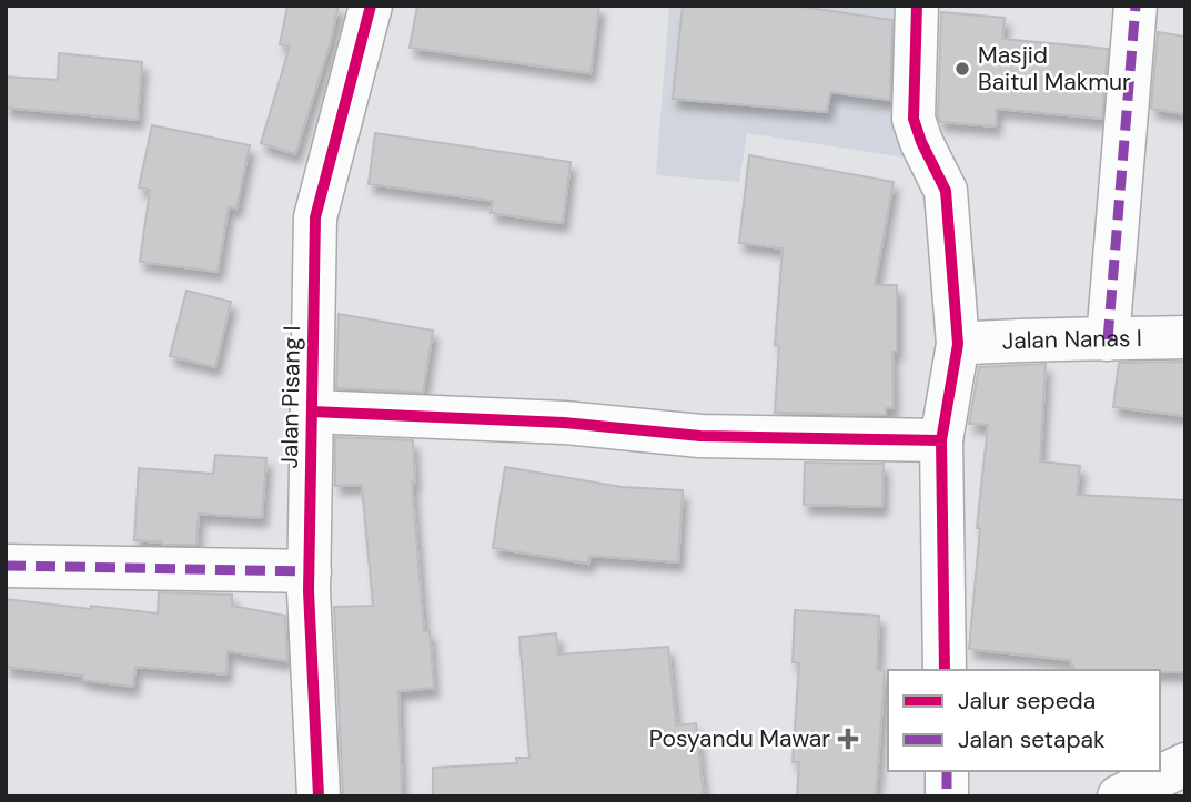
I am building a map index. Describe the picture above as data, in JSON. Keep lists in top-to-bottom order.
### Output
{
  "streets": {
    "street": ["Jalan Nanas I", "Jalan Pisang I"]
  },
  "places": {
    "other": ["Masjid Baitul Makmur"],
    "health": ["Posyandu Mawar"]
  },
  "legend": ["Jalur sepeda", "Jalan setapak"]
}
